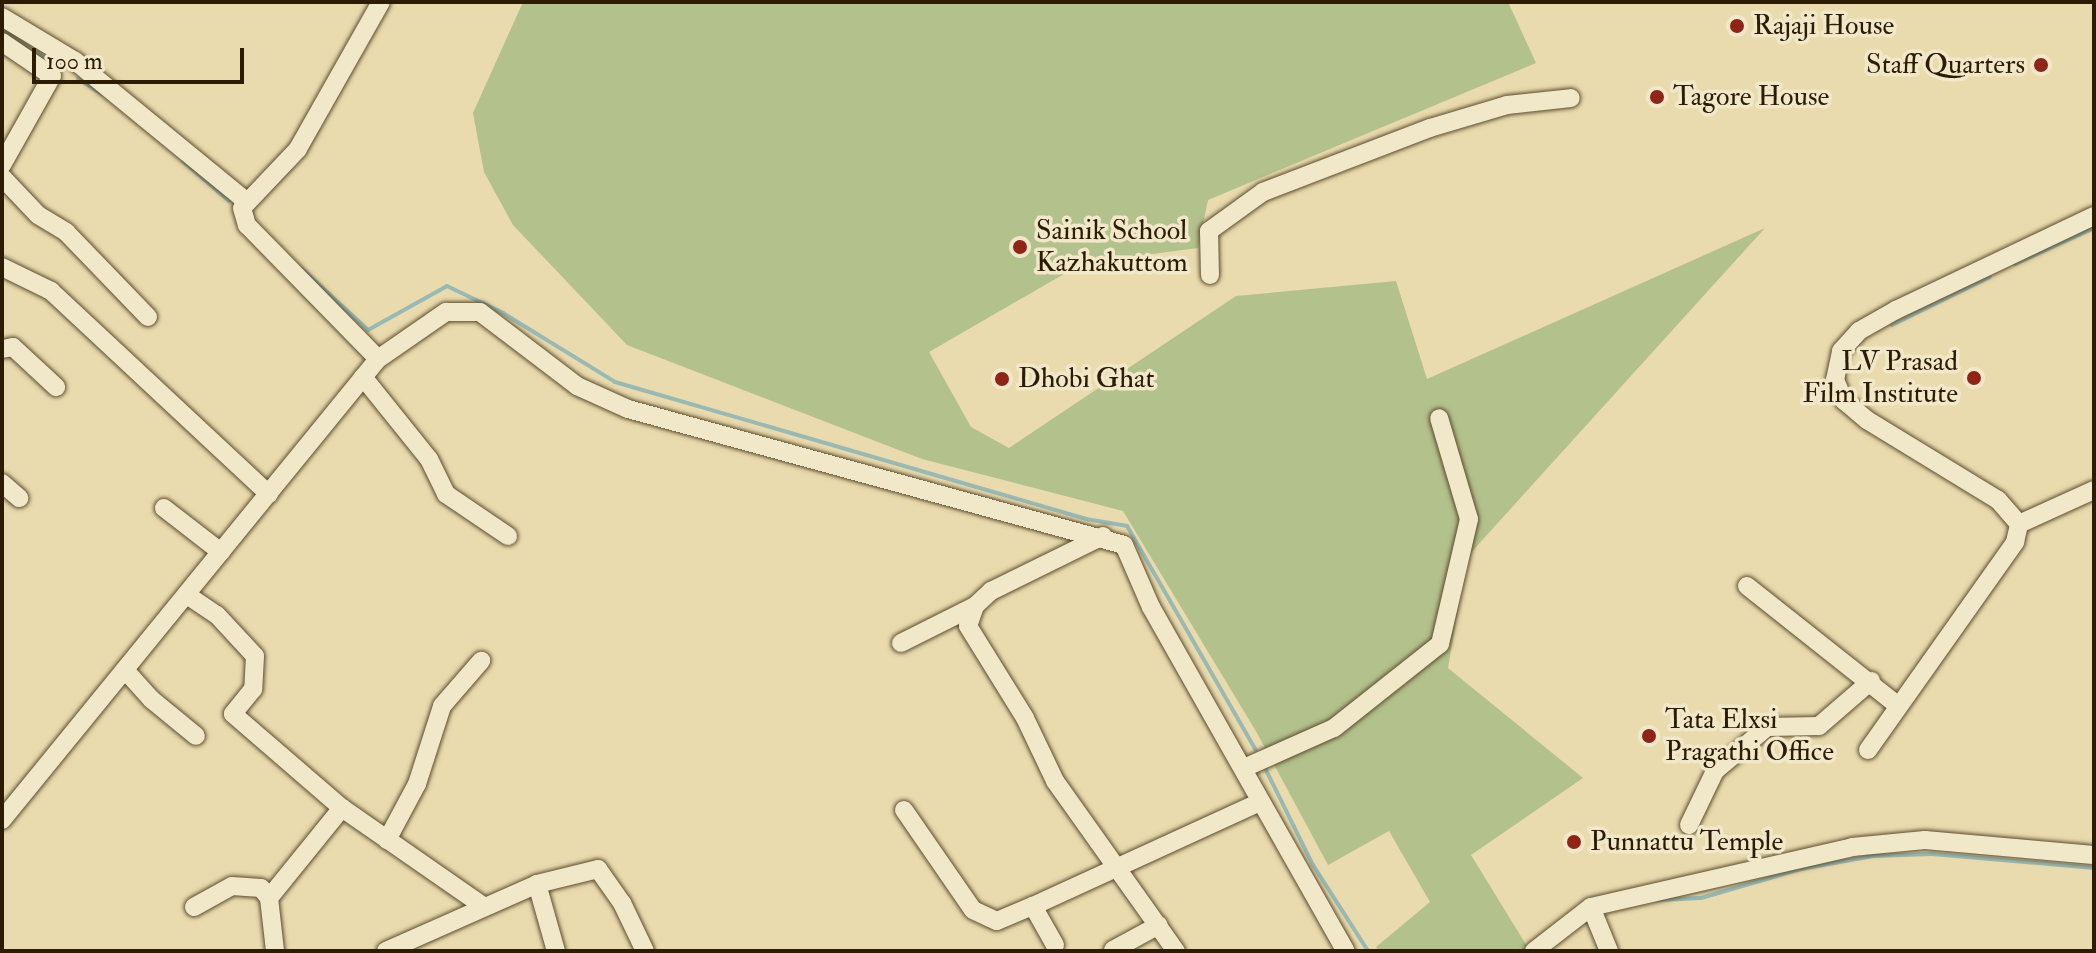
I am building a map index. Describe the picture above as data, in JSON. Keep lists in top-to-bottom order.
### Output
{
  "places": [
    "Rajaji House",
    "Staff Quarters",
    "Tagore House",
    "Sainik School Kazhakuttom",
    "LV Prasad Film Institute",
    "Dhobi Ghat",
    "Tata Elxsi Pragathi Office",
    "Punnattu Temple"
  ],
  "scale_bar": "100 m"
}
